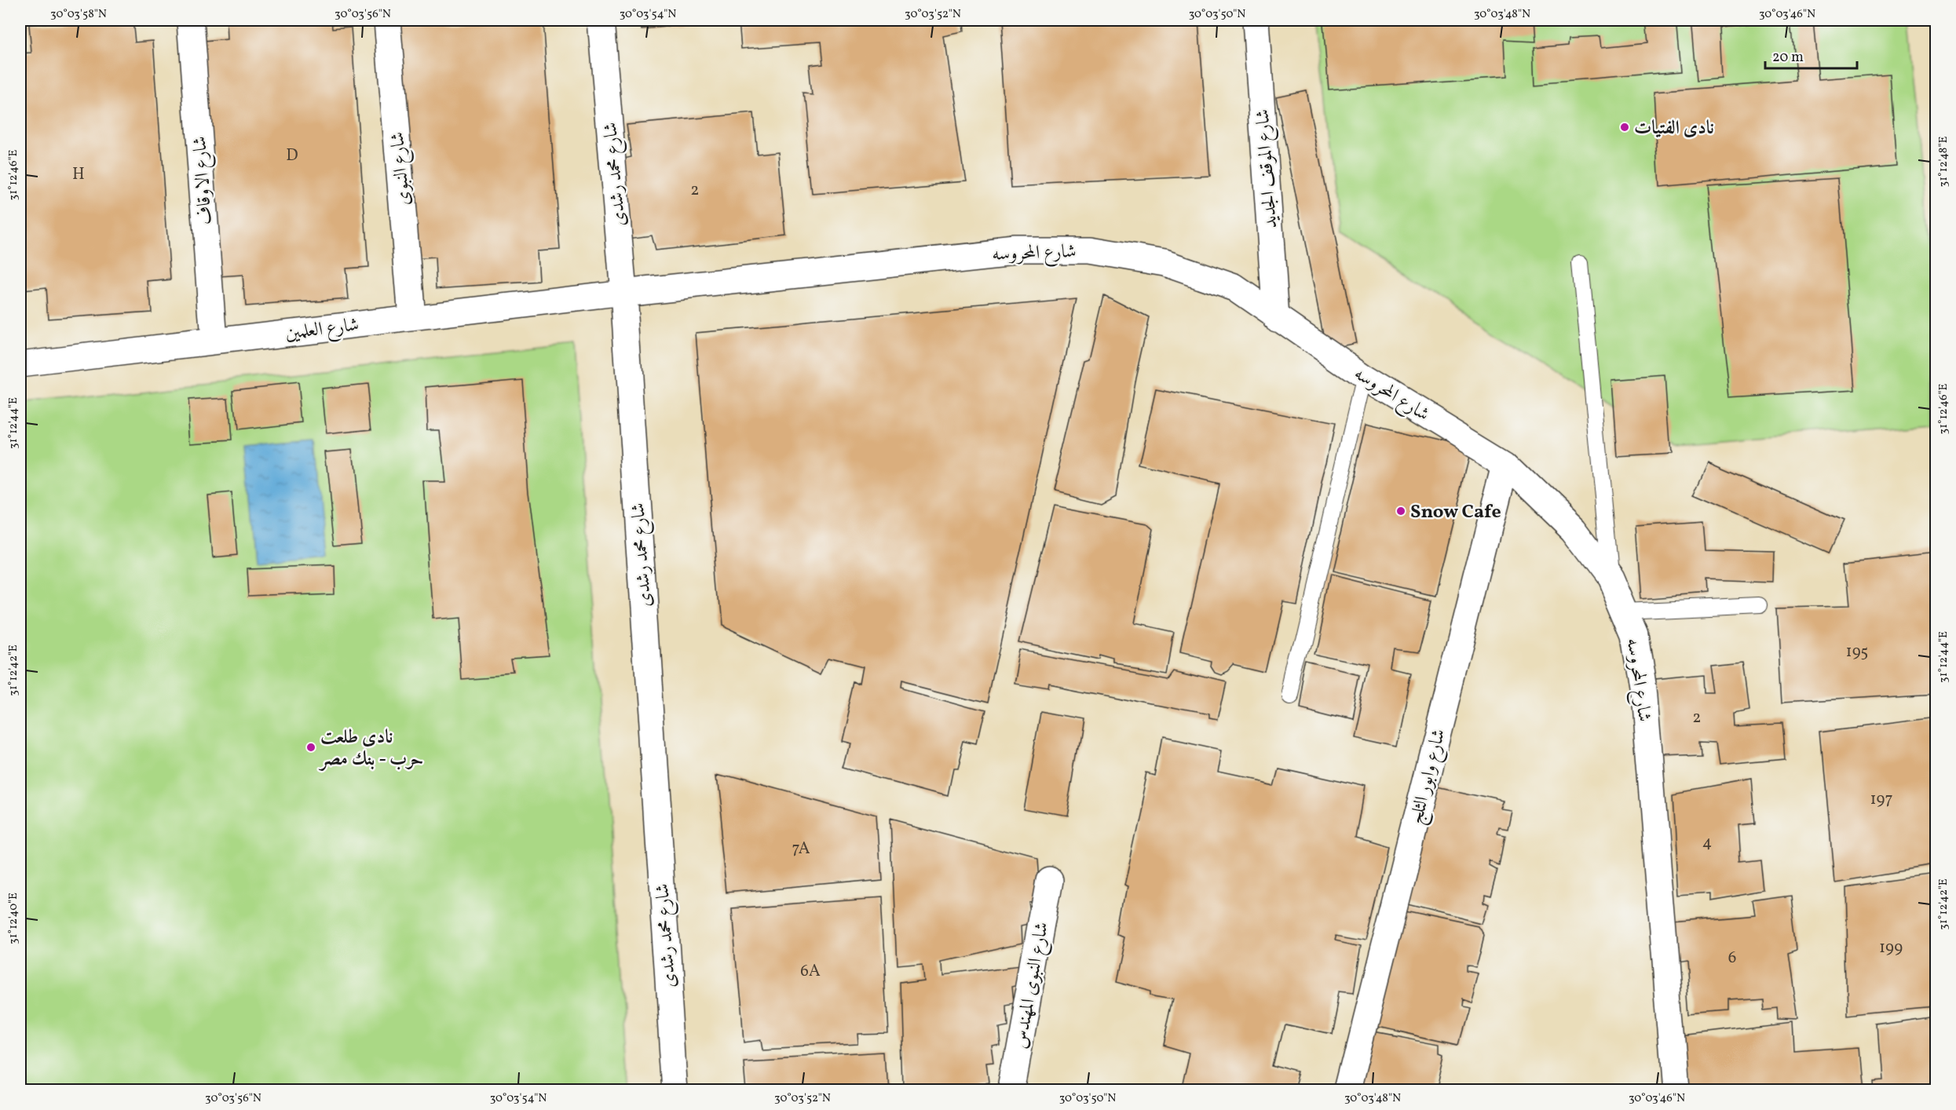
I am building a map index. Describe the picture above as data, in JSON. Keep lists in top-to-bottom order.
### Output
{
  "streets": {
    "street": [
      "شارع النبوى",
      "شارع الموقف الجديد",
      "شارع محمد رشدى",
      "شارع الاوقاف",
      "شارع المحروسه",
      "شارع العلمين",
      "شارع وابور الثلج",
      "شارع النبوى المهندس"
    ]
  },
  "crossings": [
    ["شارع النبوى", "شارع العلمين"],
    ["شارع الموقف الجديد", "شارع المحروسه"],
    ["شارع محمد رشدى", "شارع المحروسه"],
    ["شارع محمد رشدى", "شارع العلمين"],
    ["شارع الاوقاف", "شارع العلمين"],
    ["شارع المحروسه", "شارع العلمين"],
    ["شارع المحروسه", "شارع وابور الثلج"]
  ],
  "places": ["نادى الفتيات", "Snow Cafe", "نادى طلعت حرب - بنك مصر"],
  "house_numbers": [
    "D",
    "H",
    "2",
    "195",
    "2",
    "197",
    "4",
    "7A",
    "199",
    "6",
    "6A"
  ],
  "scale_bar": "20 m",
  "coordinates": [
    "30°03'58\"N",
    "30°03'56\"N",
    "30°03'54\"N",
    "30°03'52\"N",
    "30°03'50\"N",
    "30°03'48\"N",
    "30°03'46\"N",
    "31°12'48\"E",
    "31°12'46\"E",
    "31°12'44\"E",
    "31°12'42\"E",
    "31°12'40\"E"
  ]
}
